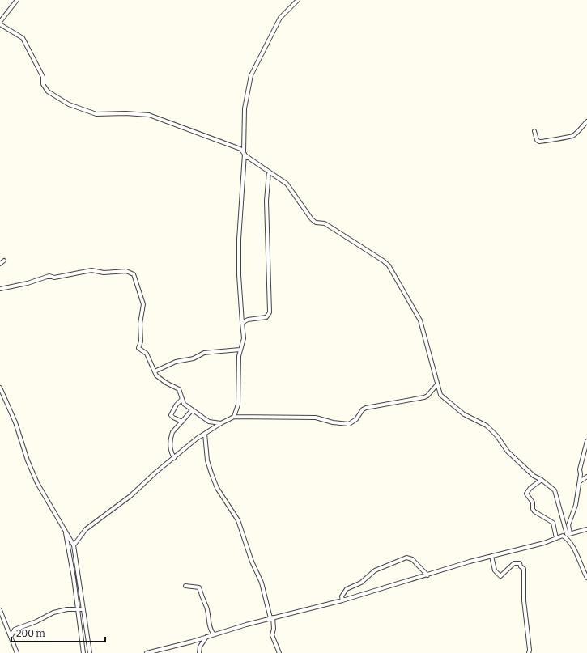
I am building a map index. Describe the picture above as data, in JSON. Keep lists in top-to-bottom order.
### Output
{
  "scale_bar": "200 m"
}
